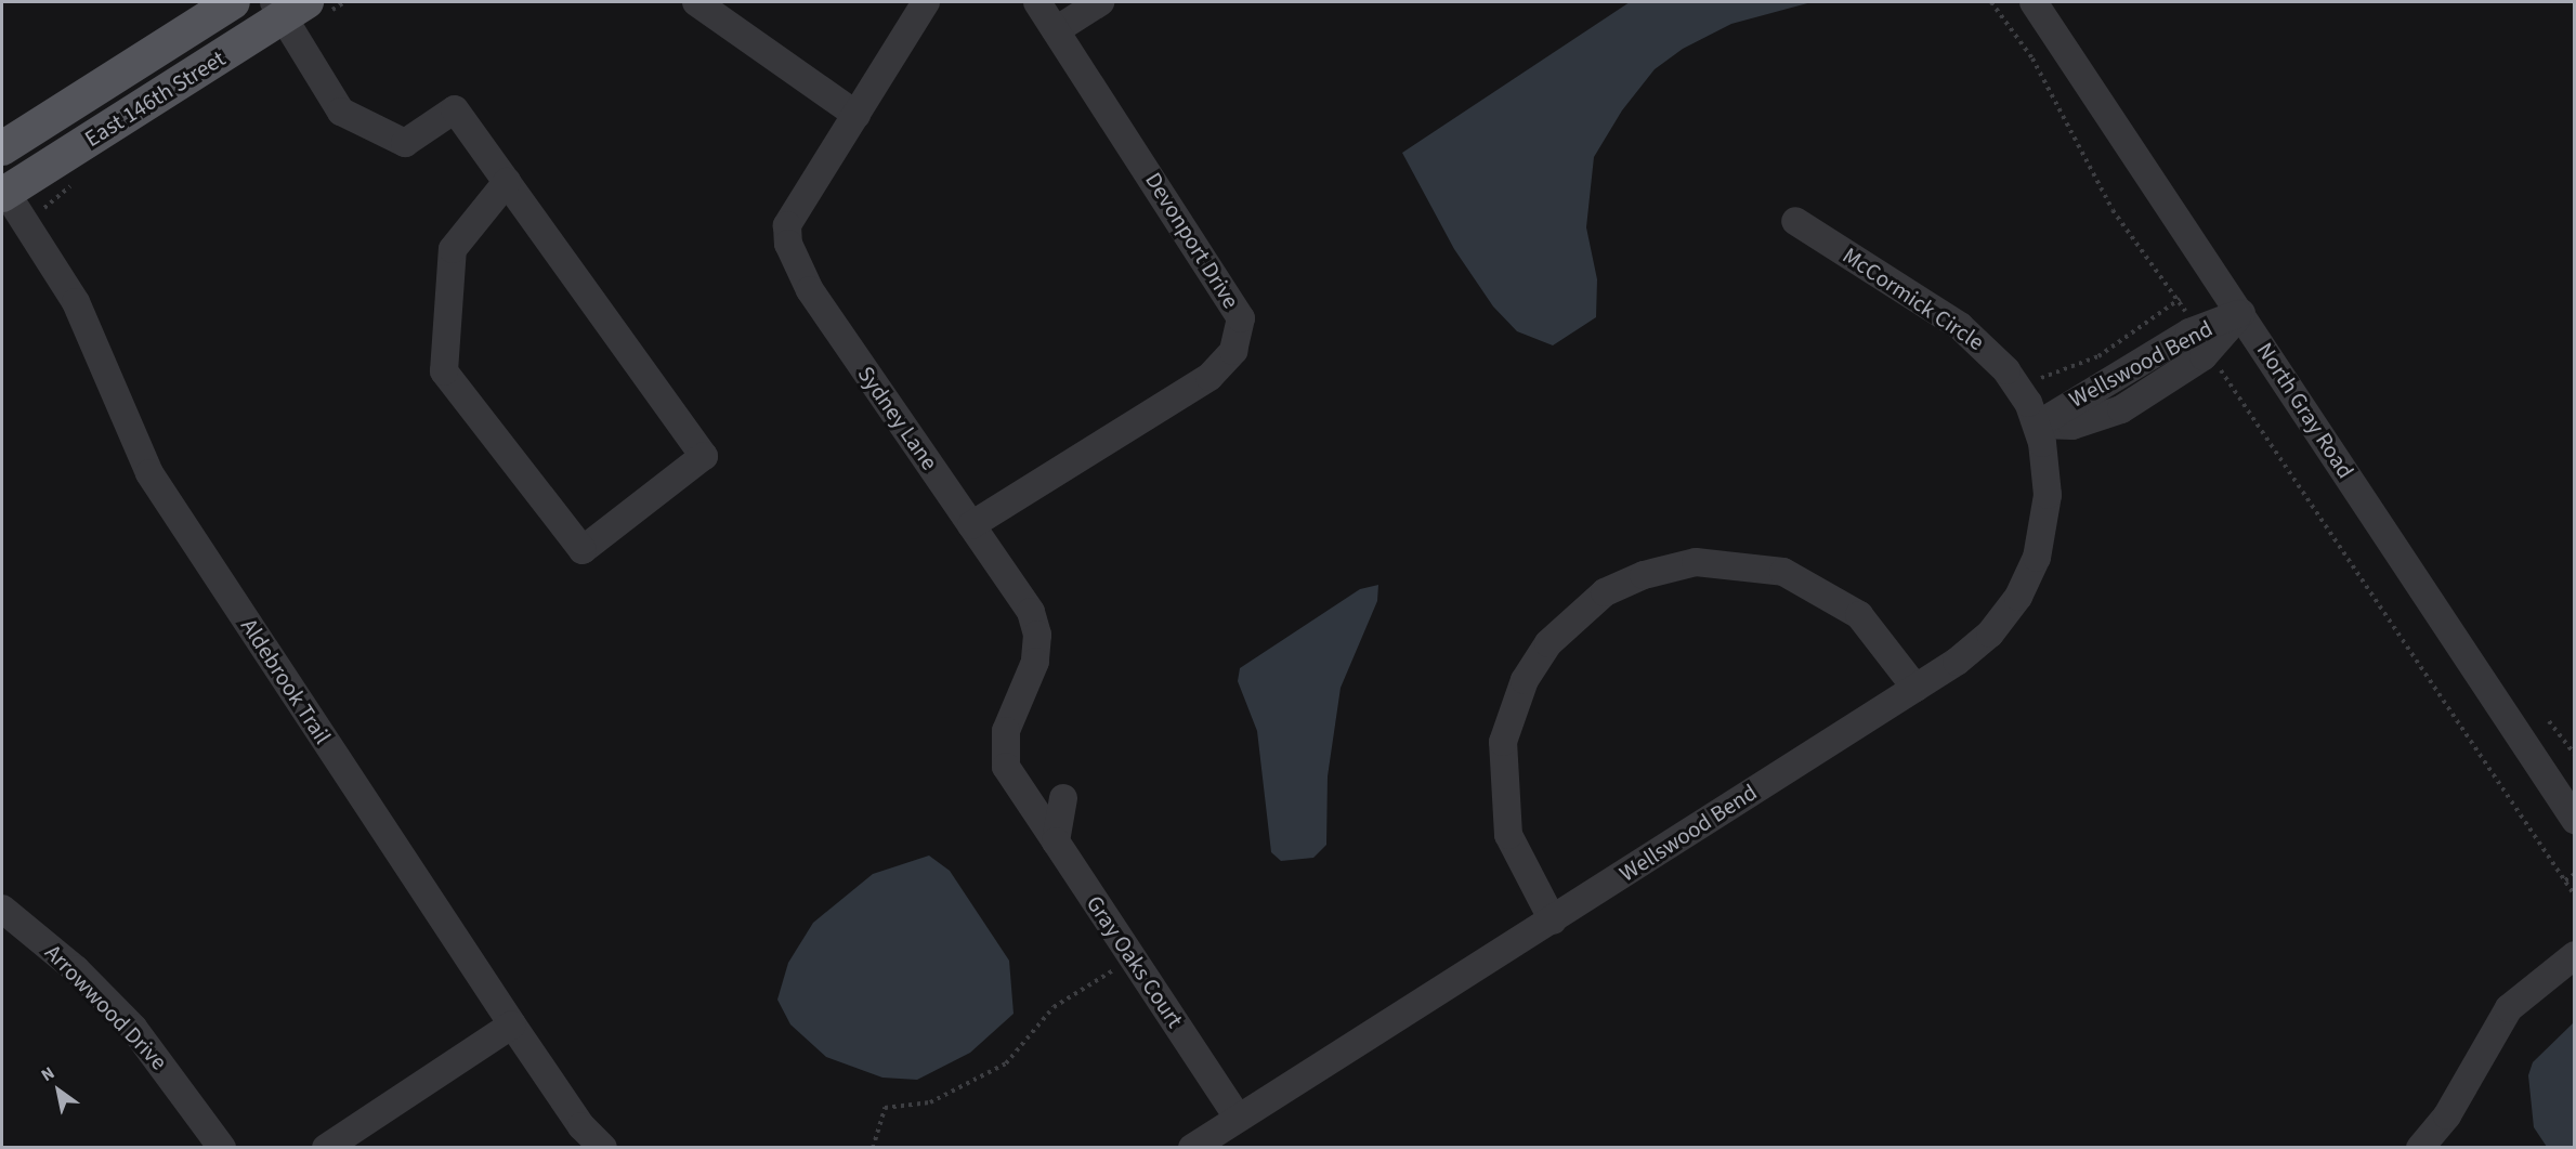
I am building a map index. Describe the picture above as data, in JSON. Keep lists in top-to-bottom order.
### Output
{
  "streets": {
    "main road": ["East 146th Street"],
    "street": [
      "Devonport Drive",
      "McCormick Circle",
      "Wellswood Bend",
      "North Gray Road",
      "Sydney Lane",
      "Aldebrook Trail",
      "Gray Oaks Court",
      "Arrowwood Drive"
    ]
  },
  "crossings": [
    ["East 146th Street", "Aldebrook Trail"],
    ["Devonport Drive", "Sydney Lane"],
    ["McCormick Circle", "Wellswood Bend"],
    ["Wellswood Bend", "North Gray Road"],
    ["Wellswood Bend", "Gray Oaks Court"],
    ["Sydney Lane", "Gray Oaks Court"]
  ],
  "north": "top left"
}
